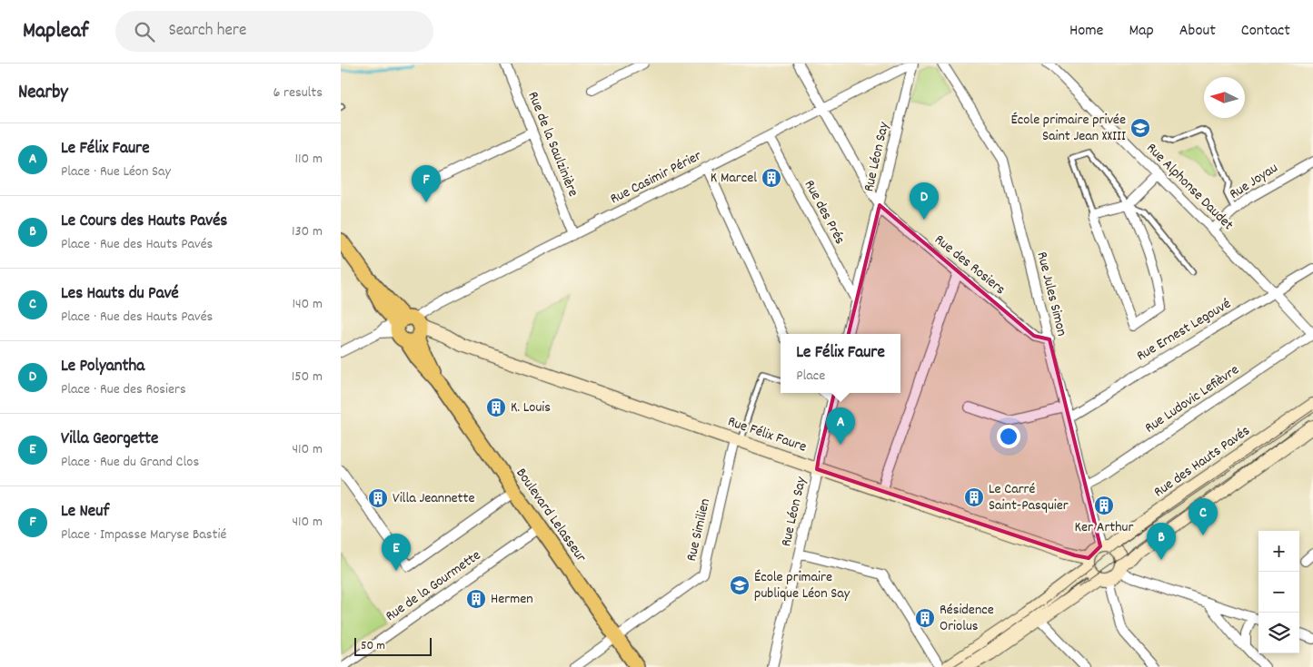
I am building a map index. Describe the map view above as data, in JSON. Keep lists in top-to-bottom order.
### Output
{
  "streets": {
    "main road": ["Boulevard Lelasseur"],
    "street": [
      "Rue de la Saulzinière",
      "Rue Léon Say",
      "Rue Casimir Périer",
      "Rue Joyau",
      "Rue Alphonse Daudet",
      "Rue des Prés",
      "Rue des Rosiers",
      "Rue Jules Simon",
      "Rue Ernest Legouvé",
      "Rue Ludovic Lefièvre",
      "Rue Félix Faure",
      "Rue des Hauts Pavés",
      "Rue Similien",
      "Rue de la Gourmette"
    ]
  },
  "crossings": [
    ["Rue de la Saulzinière", "Rue Casimir Périer"],
    ["Rue Léon Say", "Rue Casimir Périer"],
    ["Rue Léon Say", "Rue des Prés"],
    ["Rue Léon Say", "Rue des Rosiers"],
    ["Rue Léon Say", "Rue Félix Faure"],
    ["Rue Casimir Périer", "Rue des Prés"],
    ["Rue Casimir Périer", "Rue des Rosiers"],
    ["Rue Casimir Périer", "Rue Félix Faure"],
    ["Rue Casimir Périer", "Boulevard Lelasseur"],
    ["Rue Joyau", "Rue Alphonse Daudet"],
    ["Rue Alphonse Daudet", "Rue Ernest Legouvé"],
    ["Rue Alphonse Daudet", "Rue Ludovic Lefièvre"],
    ["Rue des Rosiers", "Rue Jules Simon"],
    ["Rue Jules Simon", "Rue Ernest Legouvé"],
    ["Rue Jules Simon", "Rue Ludovic Lefièvre"],
    ["Rue Jules Simon", "Rue Félix Faure"],
    ["Rue Jules Simon", "Rue des Hauts Pavés"],
    ["Rue Félix Faure", "Rue des Hauts Pavés"],
    ["Rue Félix Faure", "Boulevard Lelasseur"],
    ["Rue Félix Faure", "Rue Similien"],
    ["Boulevard Lelasseur", "Rue Similien"],
    ["Boulevard Lelasseur", "Rue de la Gourmette"]
  ],
  "places": {
    "school or university": ["École primaire privée Saint Jean XXIII", "École primaire publique Léon Say"],
    "building": [
      "K Marcel",
      "K. Louis",
      "Le Carré Saint-Pasquier",
      "Villa Jeannette",
      "Ker Arthur",
      "Hermen",
      "Résidence Oriolus"
    ]
  },
  "scale_bar": "50 m",
  "north": "left",
  "page": {
    "header": "Mapleaf",
    "search": "Search here",
    "nav": [
      "Home",
      "Map",
      "About",
      "Contact"
    ],
    "heading": ["Nearby", "6 results"],
    "list": [
      {
        "mark": "A",
        "name": "Le Félix Faure",
        "note": "Place · Rue Léon Say",
        "value": "110 m"
      },
      {
        "mark": "B",
        "name": "Le Cours des Hauts Pavés",
        "note": "Place · Rue des Hauts Pavés",
        "value": "130 m"
      },
      {
        "mark": "C",
        "name": "Les Hauts du Pavé",
        "note": "Place · Rue des Hauts Pavés",
        "value": "140 m"
      },
      {
        "mark": "D",
        "name": "Le Polyantha",
        "note": "Place · Rue des Rosiers",
        "value": "150 m"
      },
      {
        "mark": "E",
        "name": "Villa Georgette",
        "note": "Place · Rue du Grand Clos",
        "value": "410 m"
      },
      {
        "mark": "F",
        "name": "Le Neuf",
        "note": "Place · Impasse Maryse Bastié",
        "value": "410 m"
      }
    ],
    "pins": [
      "F",
      "D",
      "A",
      "C",
      "B",
      "E"
    ],
    "popup": ["Le Félix Faure", "Place"],
    "map_buttons": ["+", "−"],
    "scale": "50 m"
  }
}
